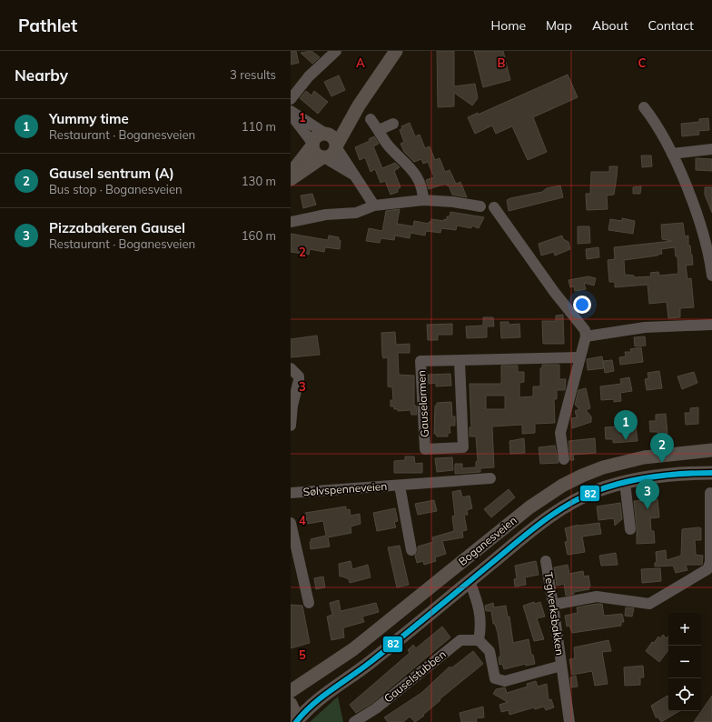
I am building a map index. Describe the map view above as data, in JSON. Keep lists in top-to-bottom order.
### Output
{
  "streets": {
    "main road": ["Boganesveien"],
    "street": [
      "Gauselarmen",
      "Sølvspenneveien",
      "Teglverksbakken",
      "Gauselstubben"
    ]
  },
  "crossings": [
    ["Teglverksbakken", "Gauselstubben"]
  ],
  "lines": ["transit line 82"],
  "page": {
    "header": "Pathlet",
    "nav": [
      "Home",
      "Map",
      "About",
      "Contact"
    ],
    "heading": ["Nearby", "3 results"],
    "list": [
      {
        "mark": "1",
        "name": "Yummy time",
        "note": "Restaurant · Boganesveien",
        "value": "110 m"
      },
      {
        "mark": "2",
        "name": "Gausel sentrum (A)",
        "note": "Bus stop · Boganesveien",
        "value": "130 m"
      },
      {
        "mark": "3",
        "name": "Pizzabakeren Gausel",
        "note": "Restaurant · Boganesveien",
        "value": "160 m"
      }
    ],
    "pins": ["1", "2", "3"],
    "map_buttons": ["+", "−"]
  },
  "grid": {
    "columns": ["A", "B", "C"],
    "rows": [
      "1",
      "2",
      "3",
      "4",
      "5"
    ]
  }
}
